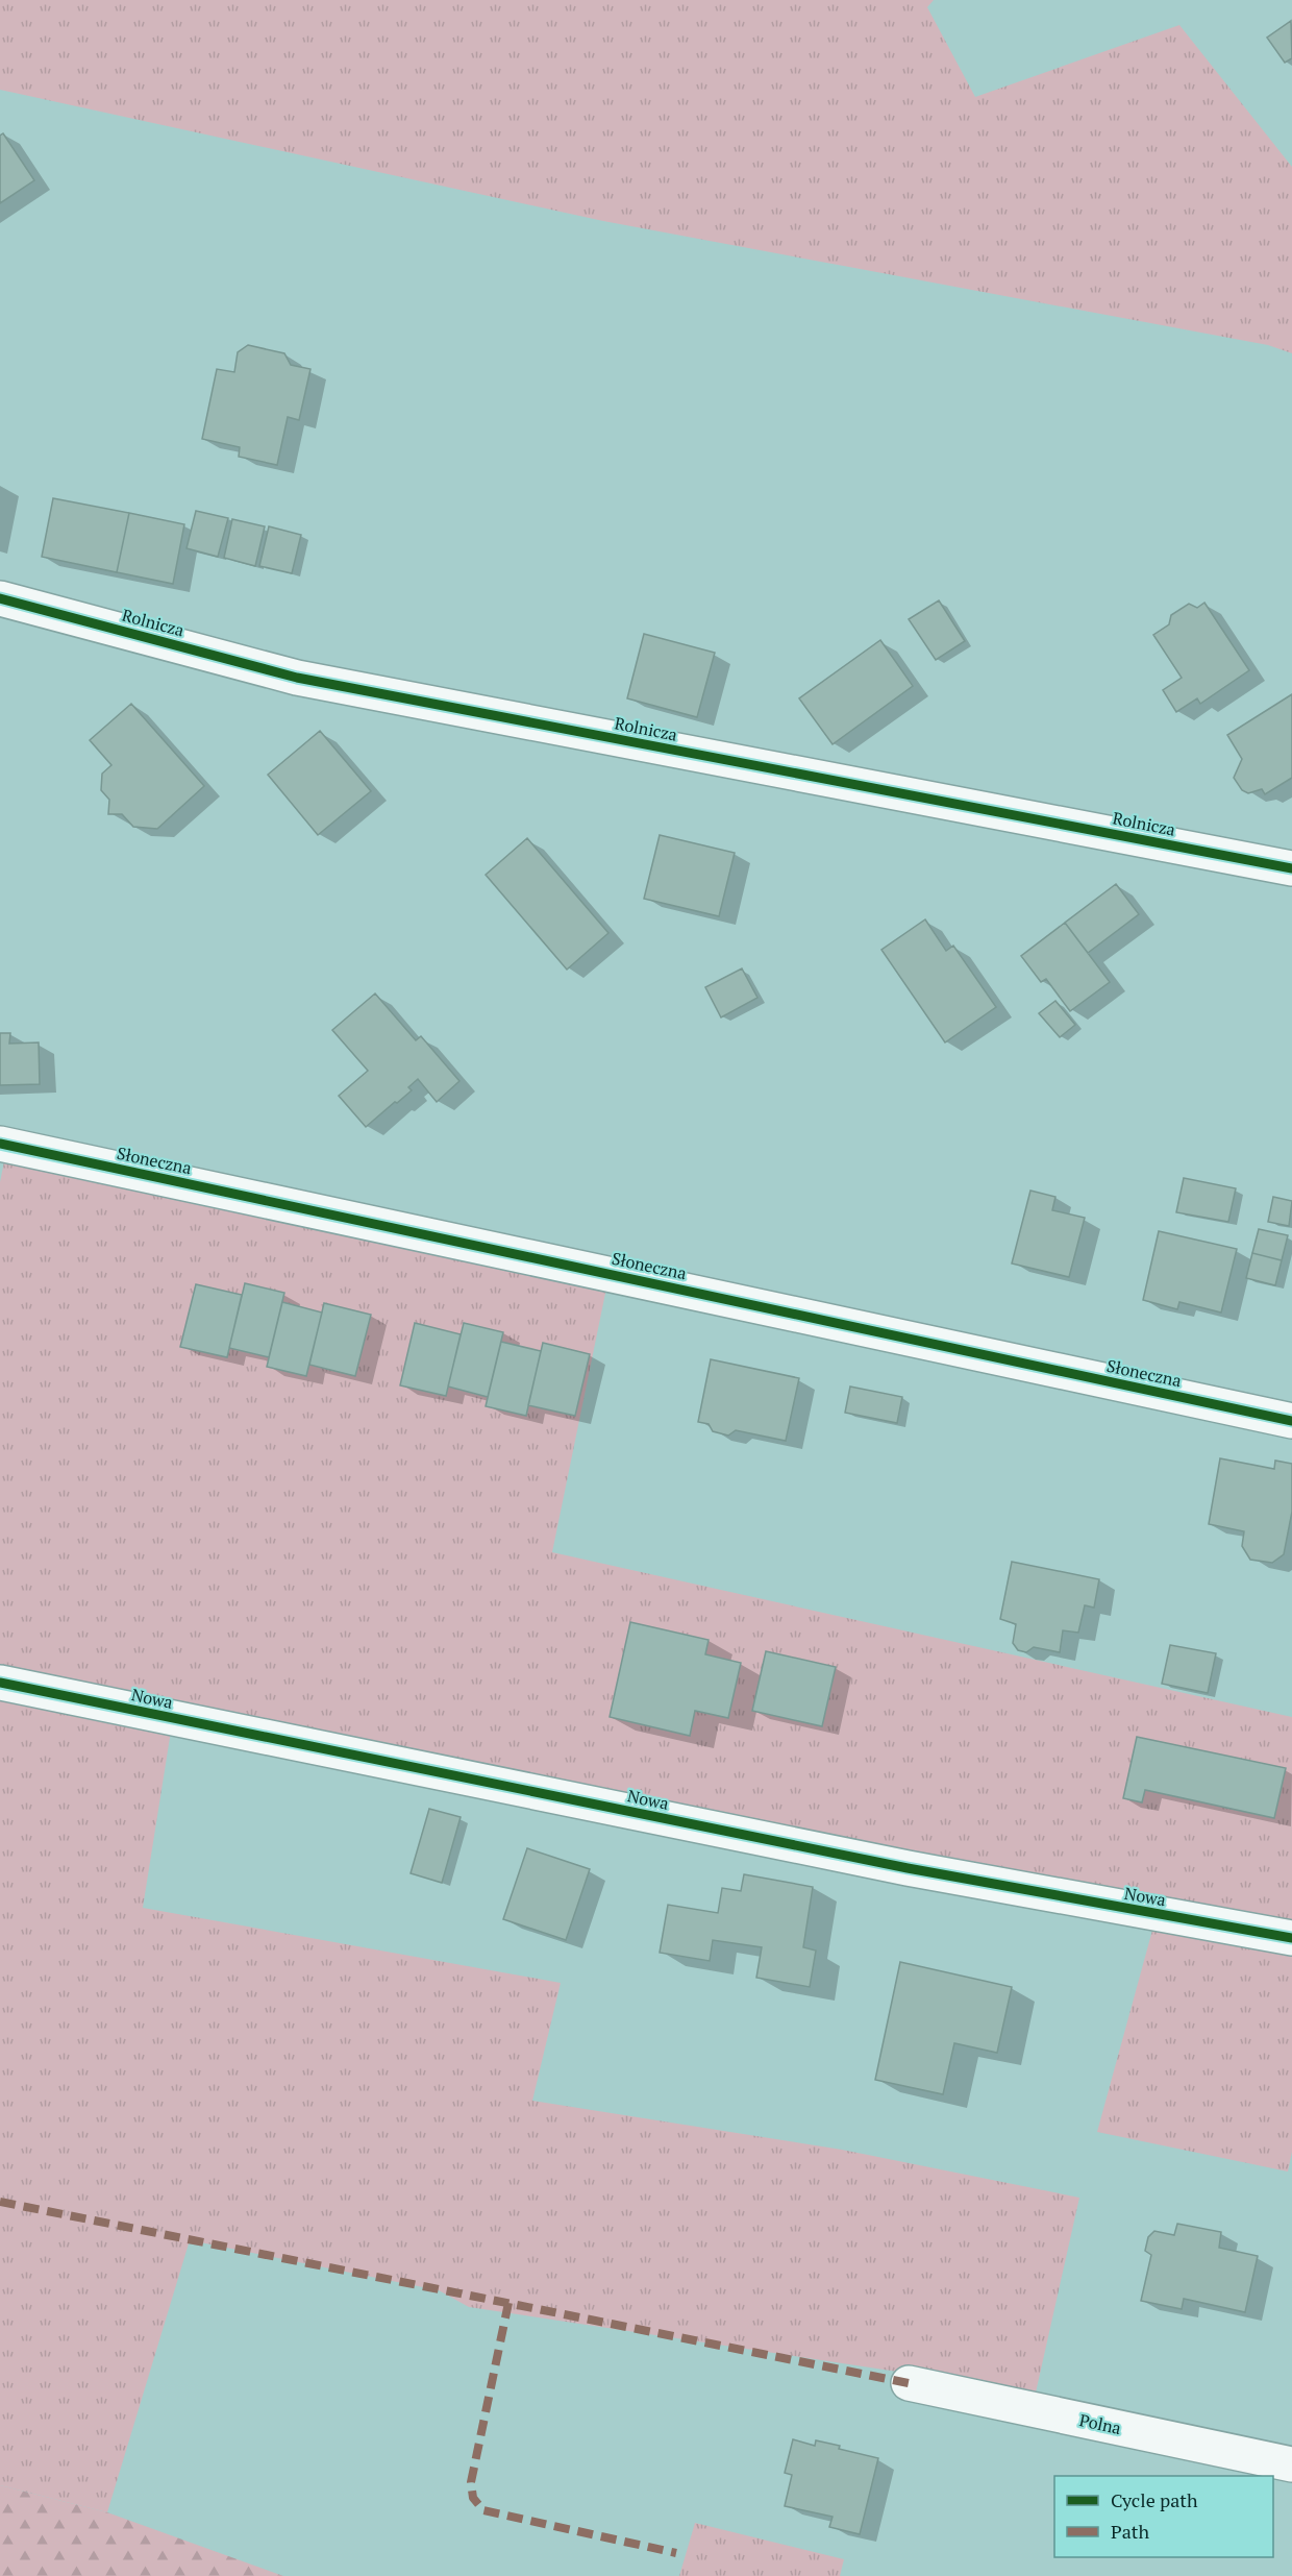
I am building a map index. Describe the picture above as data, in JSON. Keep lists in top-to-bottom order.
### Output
{
  "streets": {
    "street": [
      "Rolnicza",
      "Słoneczna",
      "Nowa",
      "Polna"
    ]
  },
  "legend": ["Cycle path", "Path"]
}
